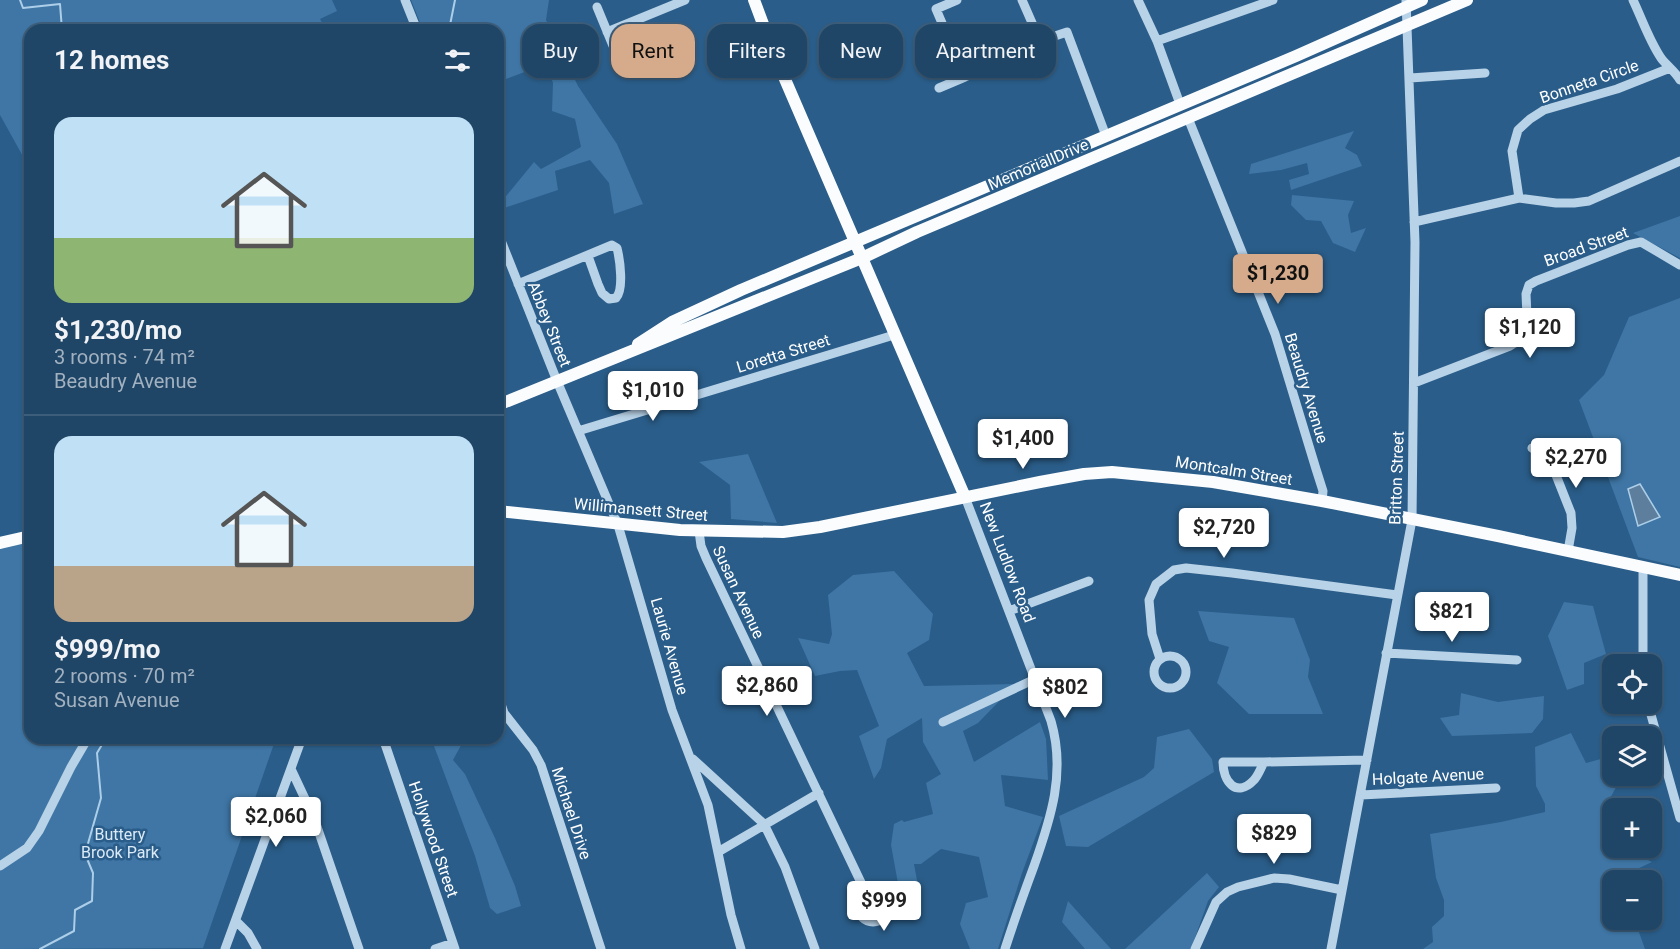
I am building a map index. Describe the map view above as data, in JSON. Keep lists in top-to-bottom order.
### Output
{
  "streets": {
    "main road": [
      "Memorial Drive",
      "Montcalm Street",
      "Willimansett Street",
      "New Ludlow Road"
    ],
    "street": [
      "Bonneta Circle",
      "Broad Street",
      "Abbey Street",
      "Loretta Street",
      "Beaudry Avenue",
      "Britton Street",
      "Susan Avenue",
      "Laurie Avenue",
      "Holgate Avenue",
      "Michael Drive",
      "Hollywood Street"
    ]
  },
  "crossings": [
    ["Memorial Drive", "Abbey Street"],
    ["Memorial Drive", "Beaudry Avenue"],
    ["Memorial Drive", "Britton Street"],
    ["Memorial Drive", "New Ludlow Road"],
    ["Abbey Street", "Loretta Street"],
    ["Abbey Street", "Willimansett Street"],
    ["Abbey Street", "Laurie Avenue"],
    ["Loretta Street", "New Ludlow Road"],
    ["Beaudry Avenue", "Montcalm Street"],
    ["Montcalm Street", "Britton Street"],
    ["Montcalm Street", "Willimansett Street"],
    ["Montcalm Street", "New Ludlow Road"],
    ["Britton Street", "Holgate Avenue"],
    ["Willimansett Street", "Susan Avenue"],
    ["Willimansett Street", "Laurie Avenue"]
  ],
  "parks": ["Buttery Brook Park"],
  "page": {
    "chip": [
      "Buy",
      "Rent",
      "Filters",
      "New",
      "Apartment"
    ],
    "heading": "12 homes",
    "list": [
      {
        "name": "$1,230/mo",
        "note": "3 rooms · 74 m² · Beaudry Avenue"
      },
      {
        "name": "$999/mo",
        "note": "2 rooms · 70 m² · Susan Avenue"
      }
    ],
    "price": [
      "$1,230",
      "$1,120",
      "$1,010",
      "$1,400",
      "$2,270",
      "$2,720",
      "$821",
      "$2,860",
      "$802",
      "$2,060",
      "$829",
      "$999"
    ],
    "map_buttons": ["+", "−"]
  }
}
